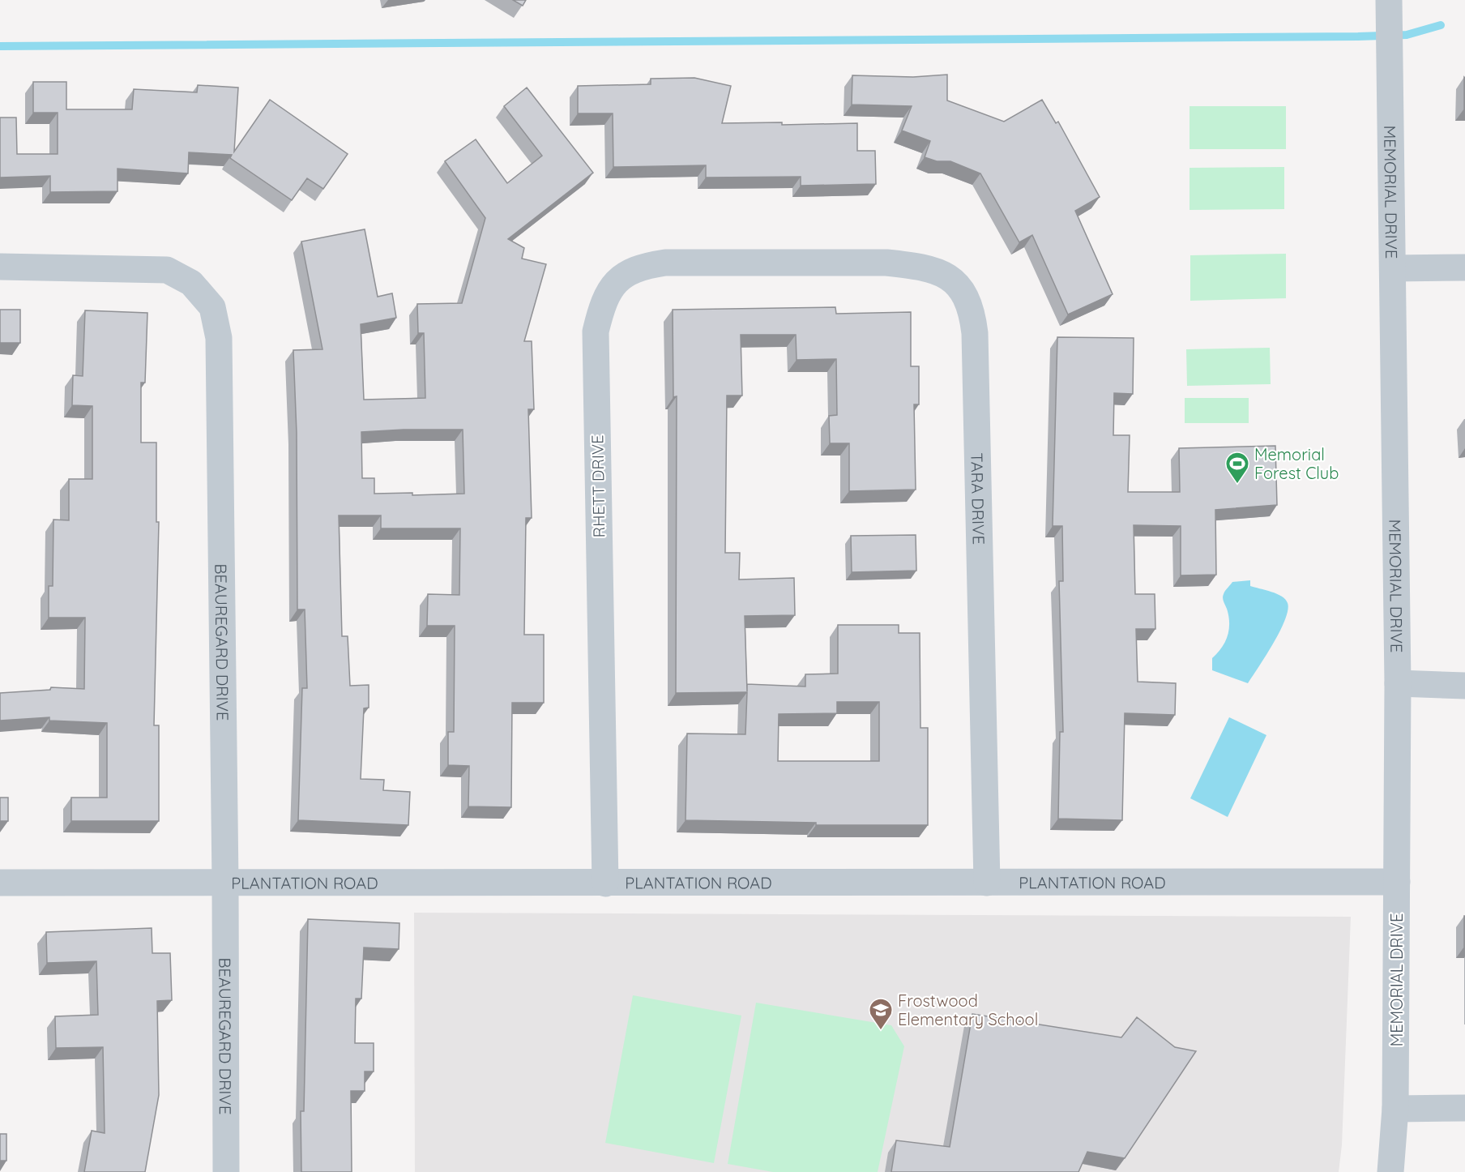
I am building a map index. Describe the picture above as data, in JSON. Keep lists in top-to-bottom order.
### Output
{
  "streets": {
    "street": [
      "MEMORIAL DRIVE",
      "RHETT DRIVE",
      "TARA DRIVE",
      "BEAUREGARD DRIVE",
      "PLANTATION ROAD"
    ]
  },
  "crossings": [
    ["MEMORIAL DRIVE", "PLANTATION ROAD"],
    ["RHETT DRIVE", "TARA DRIVE"],
    ["RHETT DRIVE", "PLANTATION ROAD"],
    ["TARA DRIVE", "PLANTATION ROAD"],
    ["BEAUREGARD DRIVE", "PLANTATION ROAD"]
  ],
  "places": {
    "sports": ["Memorial Forest Club"],
    "school or university": ["Frostwood Elementary School"]
  }
}
